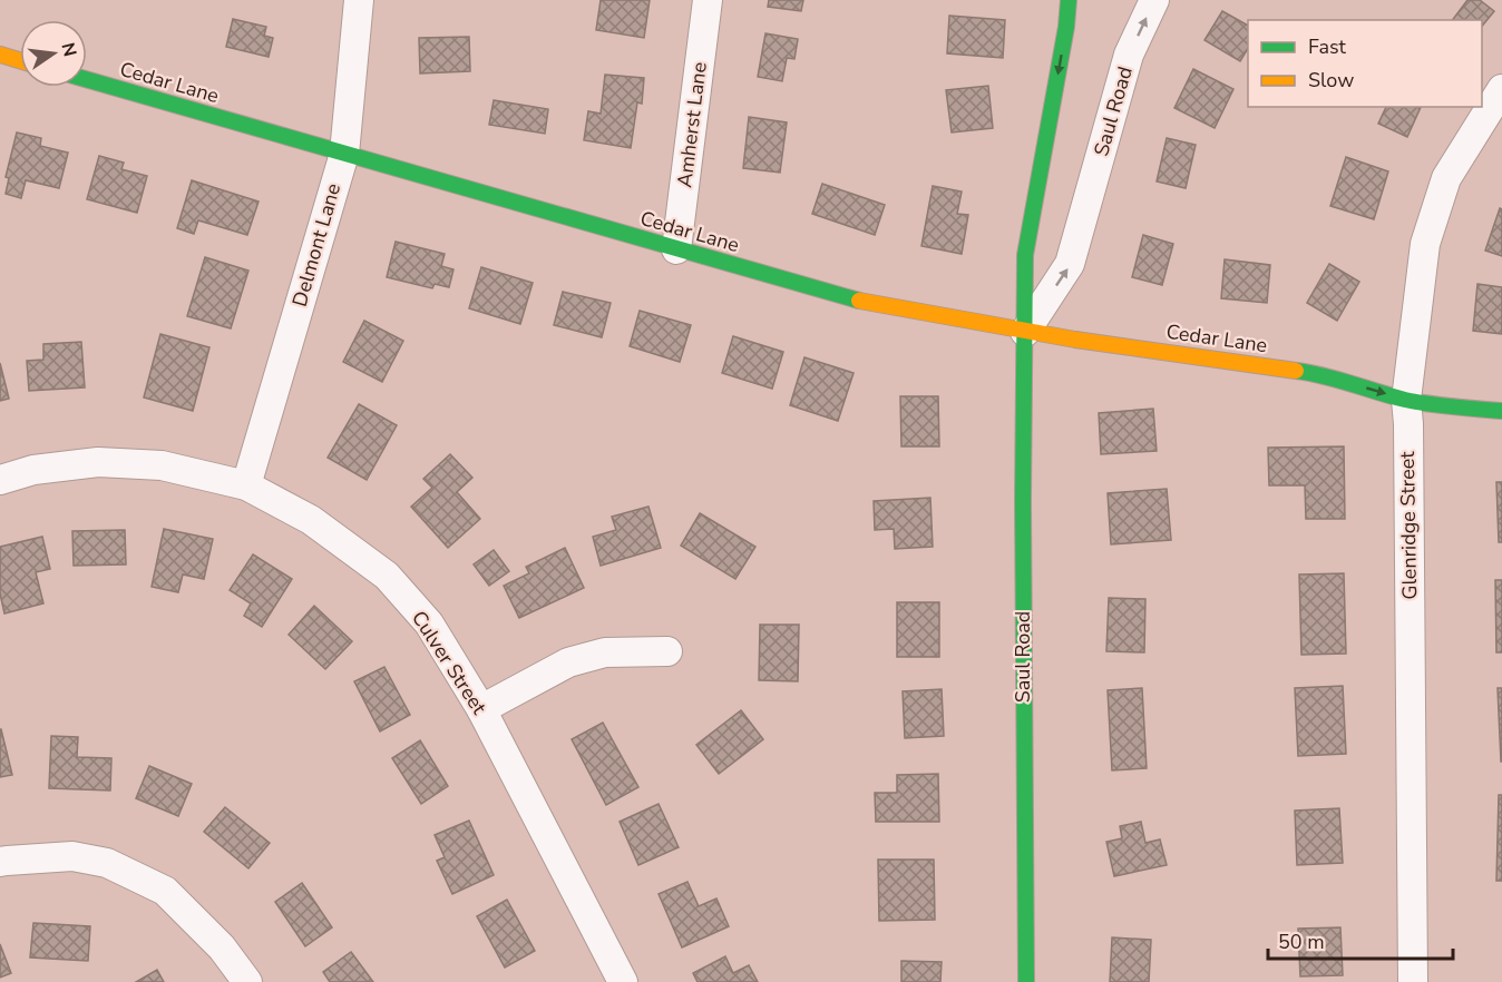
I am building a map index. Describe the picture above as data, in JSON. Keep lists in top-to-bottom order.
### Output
{
  "streets": {
    "street": [
      "Cedar Lane",
      "Saul Road",
      "Amherst Lane",
      "Delmont Lane",
      "Glenridge Street",
      "Culver Street"
    ]
  },
  "crossings": [
    ["Cedar Lane", "Saul Road"],
    ["Cedar Lane", "Amherst Lane"],
    ["Cedar Lane", "Delmont Lane"],
    ["Cedar Lane", "Glenridge Street"],
    ["Delmont Lane", "Culver Street"]
  ],
  "legend": ["Fast", "Slow"],
  "scale_bar": "50 m",
  "north": "right"
}
